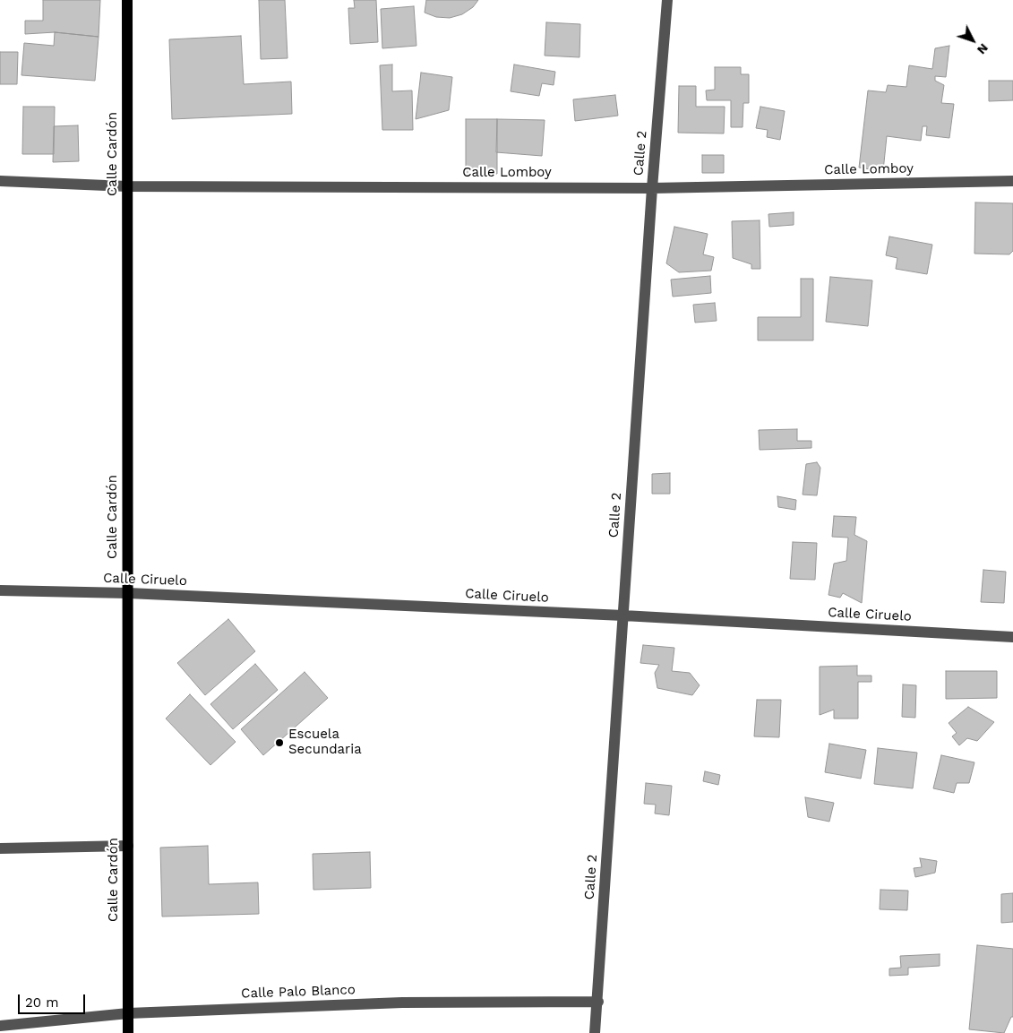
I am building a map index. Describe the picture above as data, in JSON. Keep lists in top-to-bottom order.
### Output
{
  "streets": {
    "main road": ["Calle Cardón"],
    "street": [
      "Calle 2",
      "Calle Lomboy",
      "Calle Ciruelo",
      "Calle Palo Blanco"
    ]
  },
  "crossings": [
    ["Calle 2", "Calle Lomboy"],
    ["Calle 2", "Calle Ciruelo"],
    ["Calle 2", "Calle Palo Blanco"],
    ["Calle Cardón", "Calle Lomboy"],
    ["Calle Cardón", "Calle Ciruelo"],
    ["Calle Cardón", "Calle Palo Blanco"]
  ],
  "places": ["Escuela Secundaria"],
  "scale_bar": "20 m",
  "north": "bottom right"
}
